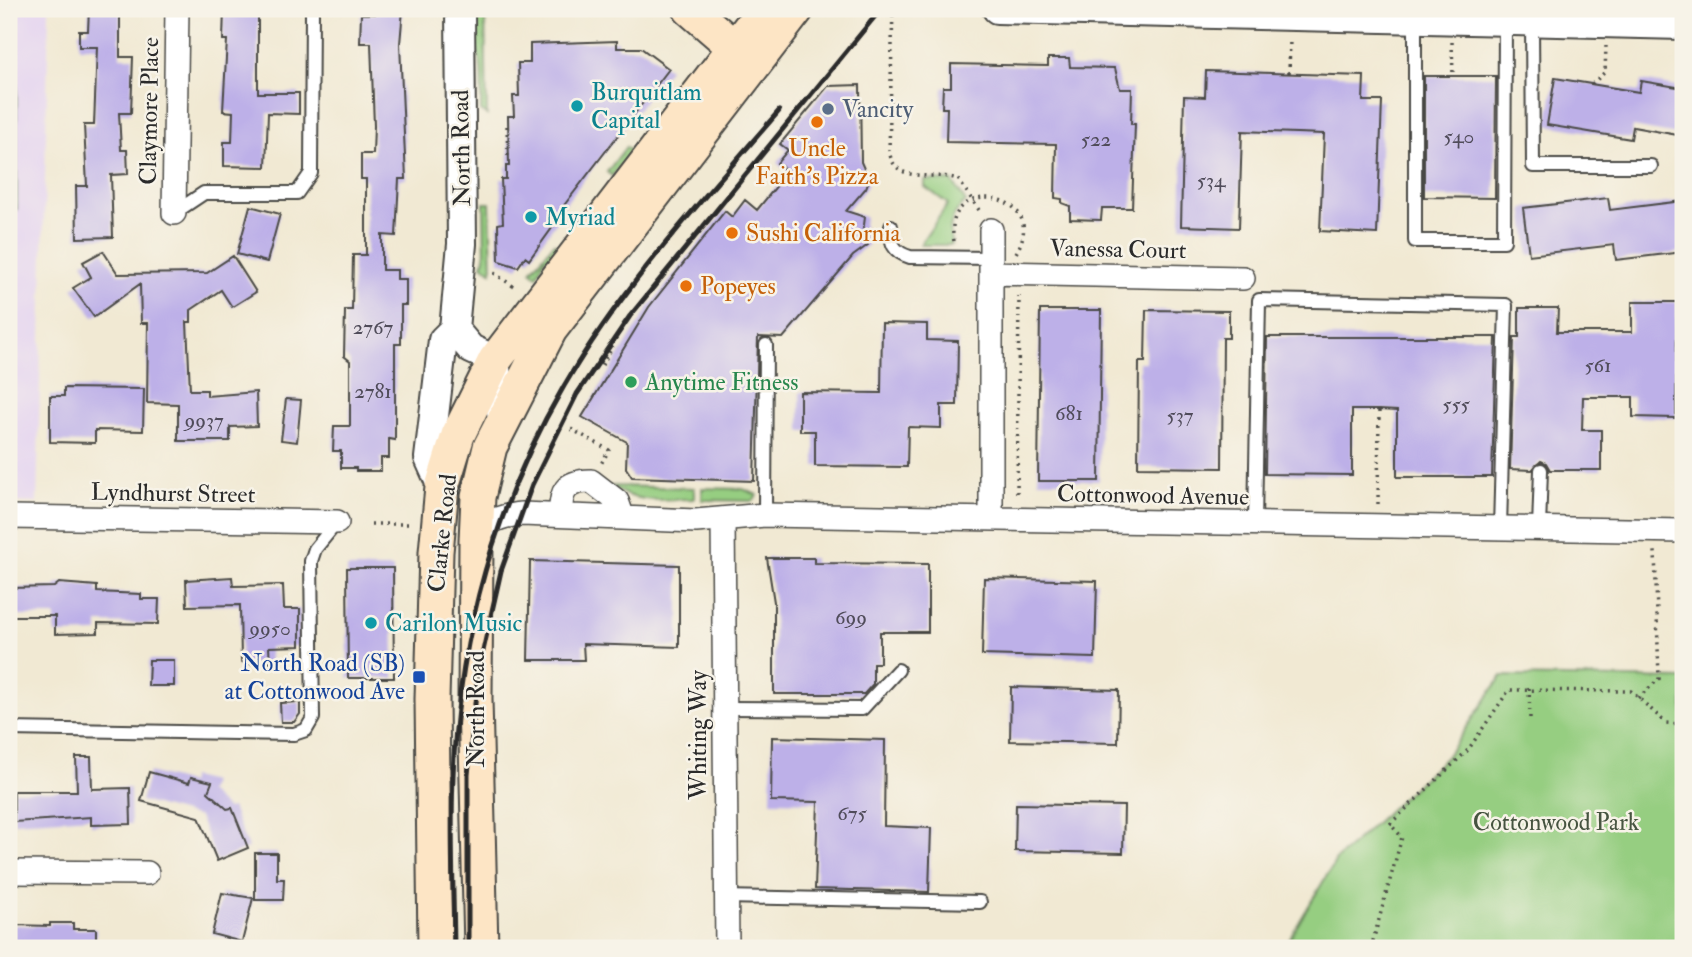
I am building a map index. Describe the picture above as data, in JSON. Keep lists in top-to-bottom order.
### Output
{
  "streets": {
    "main road": ["North Road", "Clarke Road"],
    "street": [
      "Claymore Place",
      "Vanessa Court",
      "Lyndhurst Street",
      "Cottonwood Avenue",
      "Whiting Way"
    ]
  },
  "crossings": [
    ["North Road", "Cottonwood Avenue"],
    ["North Road", "Clarke Road"],
    ["Cottonwood Avenue", "Whiting Way"]
  ],
  "parks": ["Cottonwood Park"],
  "places": {
    "other": [
      "Burquitlam Capital",
      "Vancity",
      "Uncle Faith's Pizza",
      "Myriad",
      "Sushi California",
      "Popeyes",
      "Anytime Fitness",
      "Carilon Music"
    ],
    "transit": ["North Road (SB) at Cottonwood Ave"]
  },
  "house_numbers": [
    "540",
    "522",
    "534",
    "2767",
    "561",
    "2781",
    "555",
    "681",
    "537",
    "9937",
    "699",
    "9950",
    "675"
  ]
}
